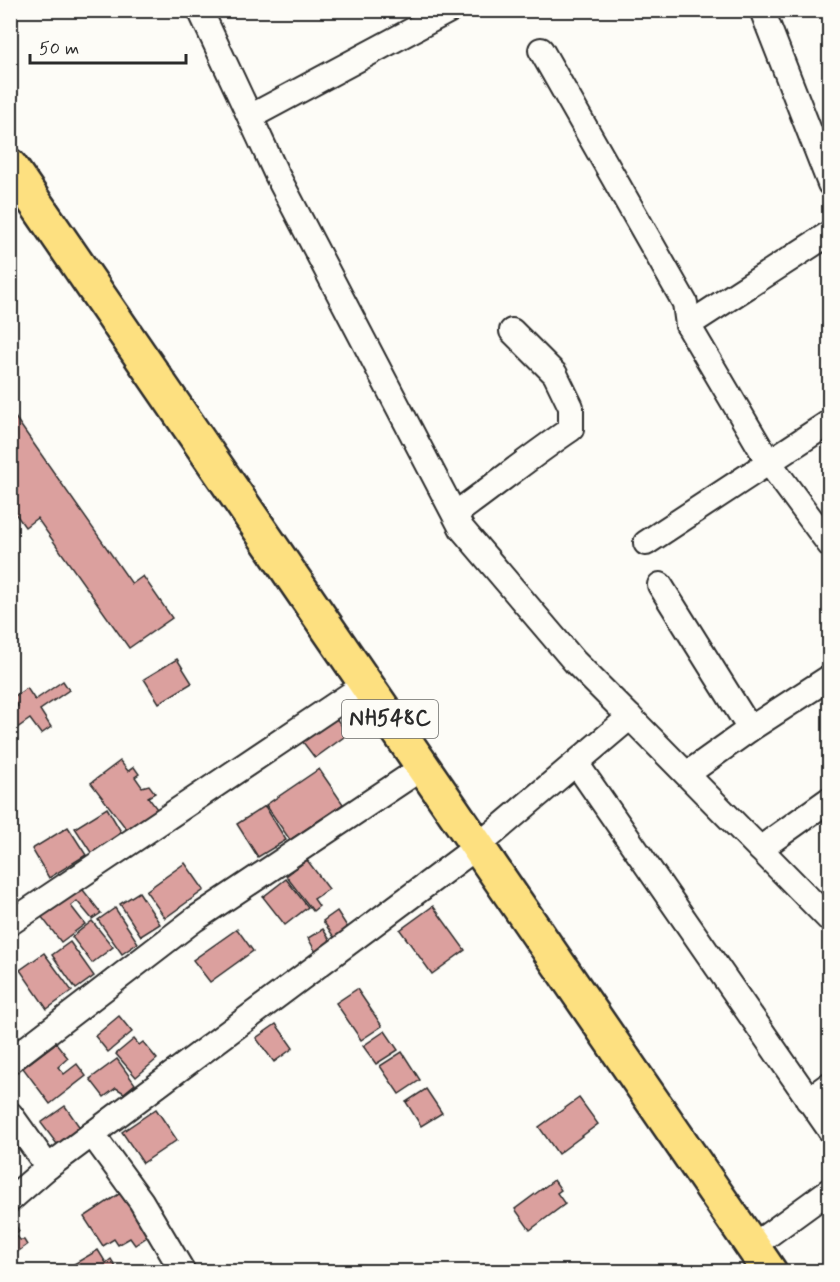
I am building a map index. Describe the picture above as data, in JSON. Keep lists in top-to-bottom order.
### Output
{
  "streets": {
    "highway": ["NH548C"]
  },
  "scale_bar": "50 m"
}
